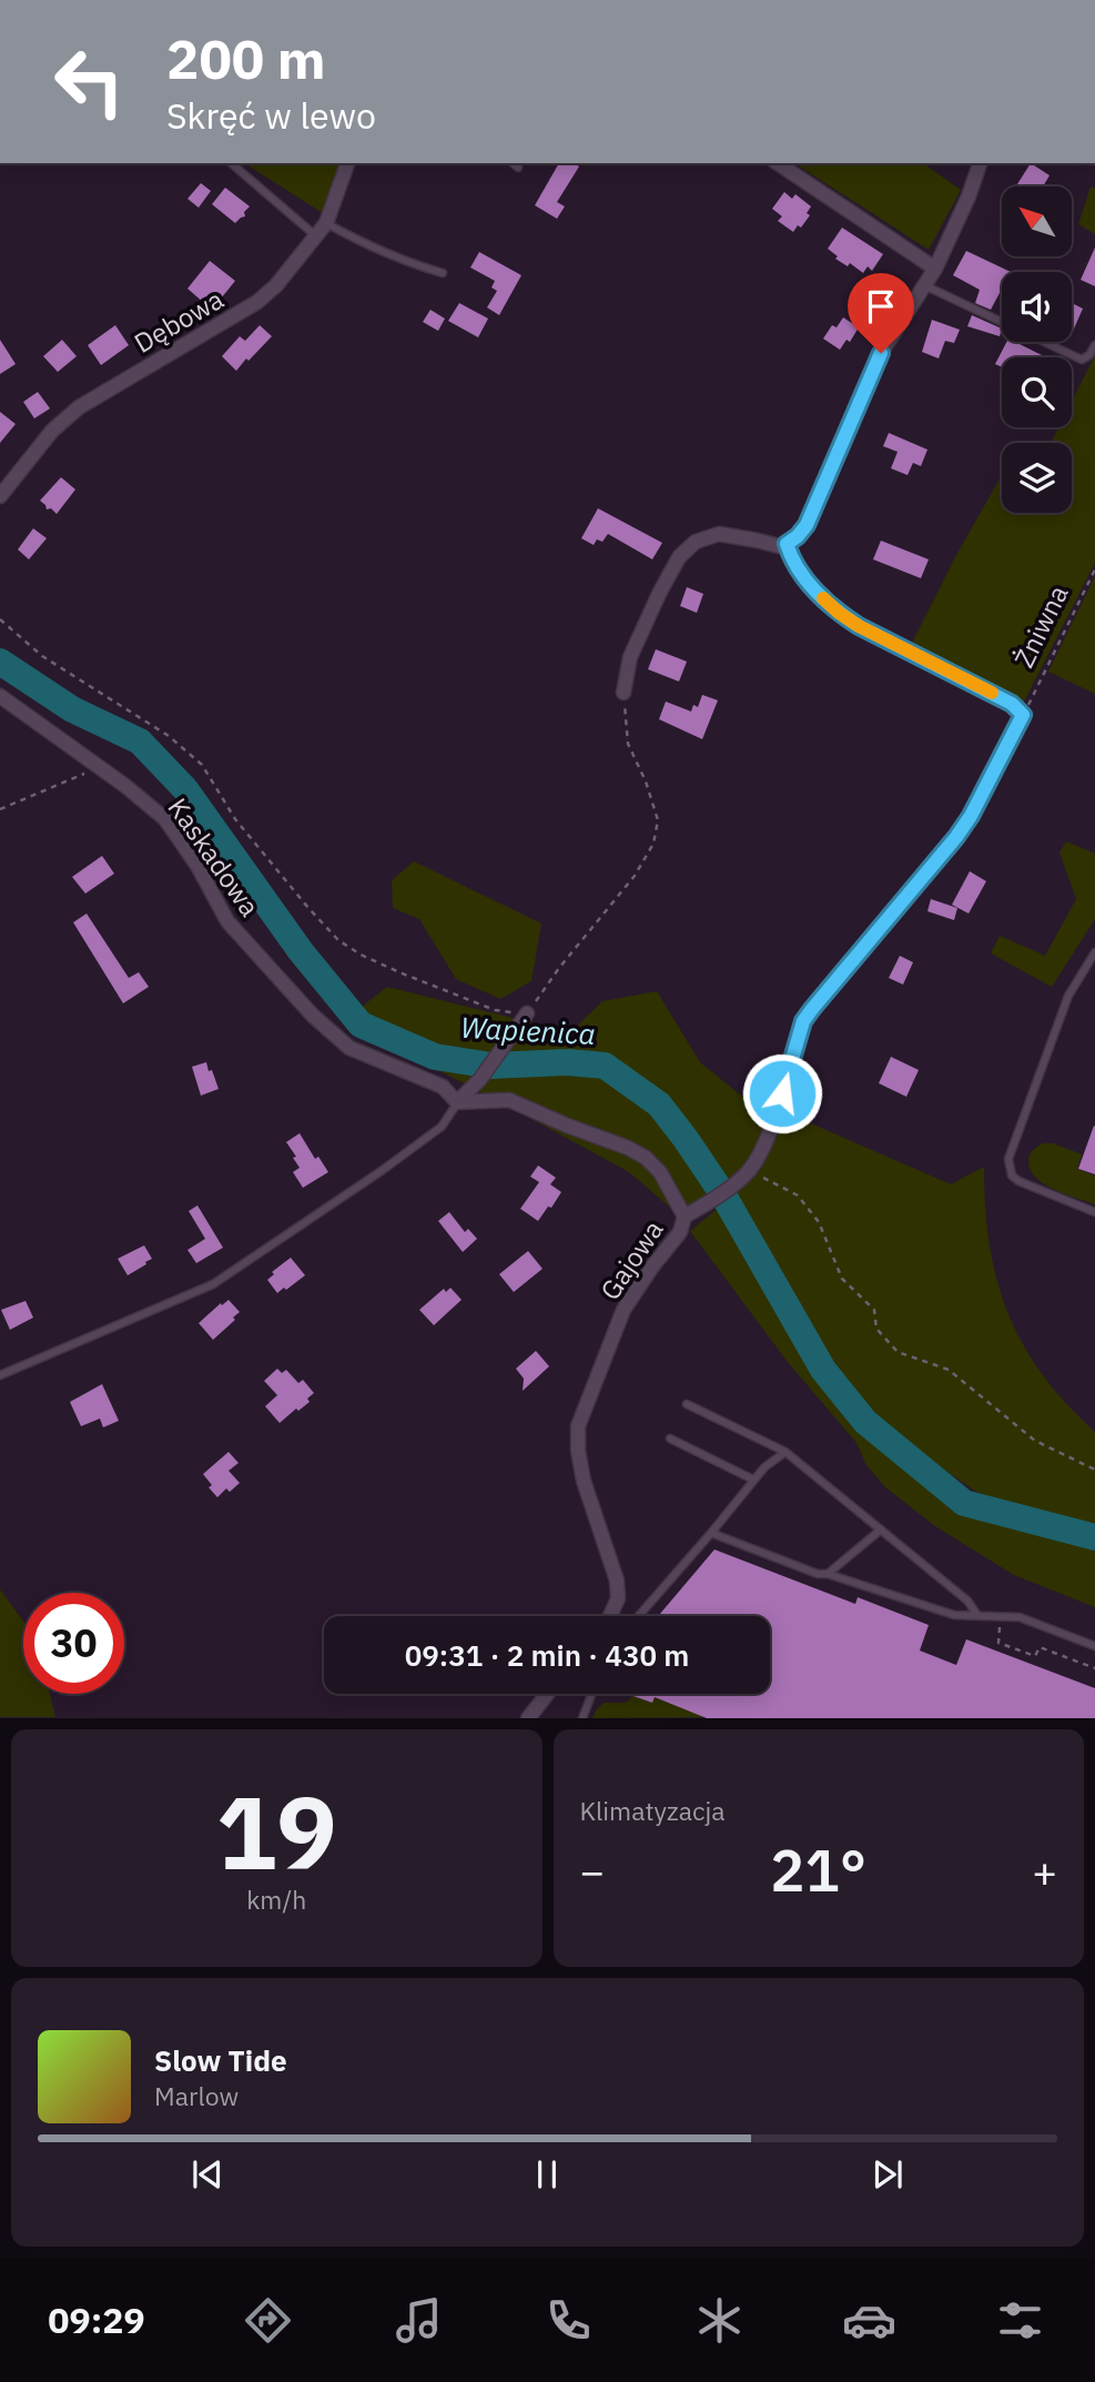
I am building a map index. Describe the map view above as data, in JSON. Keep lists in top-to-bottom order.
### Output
{
  "streets": {
    "street": ["Dębowa", "Kaskadowa", "Gajowa"],
    "path": ["Żniwna"]
  },
  "crossings": [
    ["Kaskadowa", "Gajowa"]
  ],
  "water": ["Wapienica"],
  "north": "top left",
  "page": {
    "turn": ["200 m", "Skręć w lewo"],
    "limit": "30",
    "trip": "09:31 · 2 min · 430 m",
    "tile": [
      ["19", "km/h"],
      "Klimatyzacja"
    ],
    "heat": ["−", "21°", "+"],
    "song": ["Slow Tide", "Marlow"],
    "tabs": "09:29"
  }
}
